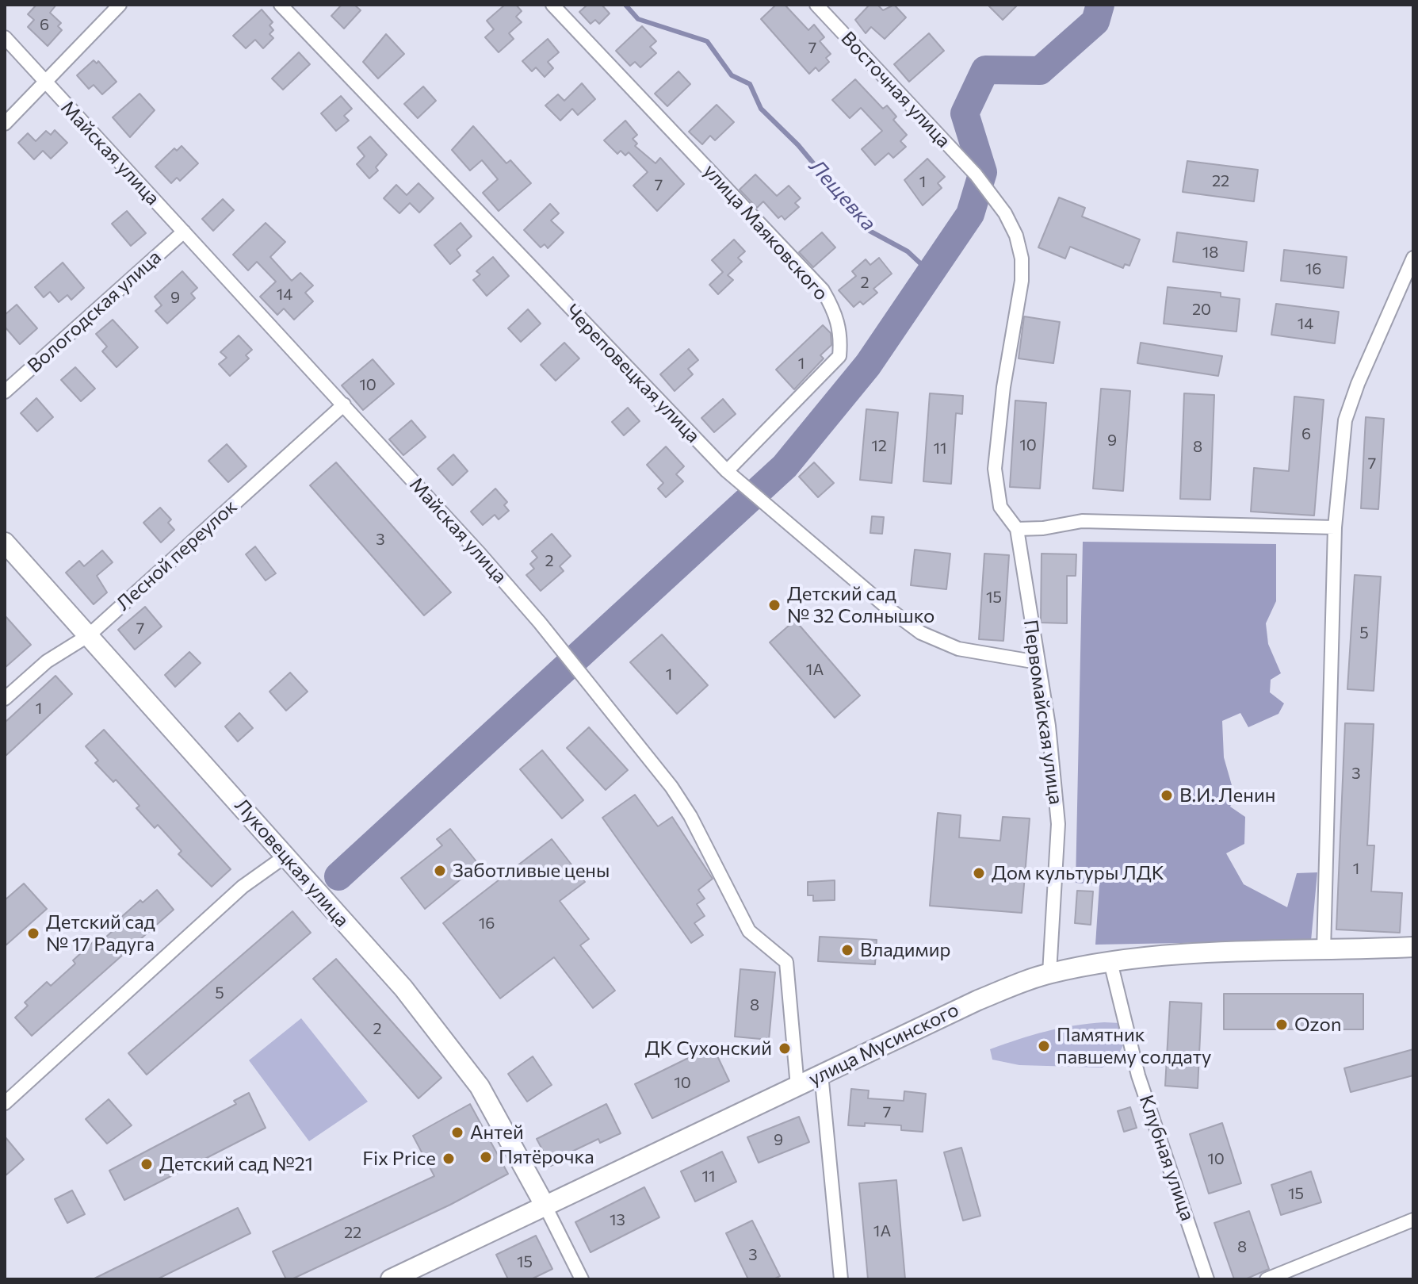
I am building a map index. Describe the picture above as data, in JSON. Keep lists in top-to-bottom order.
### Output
{
  "streets": {
    "street": [
      "Восточная улица",
      "Майская улица",
      "улица Маяковского",
      "Вологодская улица",
      "Череповецкая улица",
      "Лесной переулок",
      "Первомайская улица",
      "Луковецкая улица",
      "улица Мусинского",
      "Клубная улица"
    ]
  },
  "crossings": [
    ["Восточная улица", "Первомайская улица"],
    ["Майская улица", "Вологодская улица"],
    ["Майская улица", "Лесной переулок"],
    ["Майская улица", "улица Мусинского"],
    ["улица Маяковского", "Череповецкая улица"],
    ["Череповецкая улица", "Первомайская улица"],
    ["Лесной переулок", "Луковецкая улица"],
    ["Первомайская улица", "улица Мусинского"],
    ["Луковецкая улица", "улица Мусинского"],
    ["улица Мусинского", "Клубная улица"]
  ],
  "water": ["Лещевка"],
  "places": [
    "Детский сад № 32 Солнышко",
    "В.И. Ленин",
    "Заботливые цены",
    "Дом культуры ЛДК",
    "Детский сад № 17 Радуга",
    "Владимир",
    "Ozon",
    "Памятник павшему солдату",
    "ДК Сухонский",
    "Антей",
    "Пятёрочка",
    "Fix Price",
    "Детский сад №21"
  ],
  "house_numbers": [
    "6",
    "7",
    "22",
    "1",
    "7",
    "18",
    "16",
    "2",
    "14",
    "9",
    "20",
    "14",
    "1",
    "10",
    "6",
    "9",
    "10",
    "12",
    "8",
    "11",
    "7",
    "3",
    "2",
    "15",
    "7",
    "5",
    "1А",
    "1",
    "1",
    "3",
    "1",
    "16",
    "5",
    "8",
    "2",
    "10",
    "7",
    "9",
    "10",
    "11",
    "15",
    "13",
    "1А",
    "22",
    "8",
    "3",
    "15"
  ]
}
